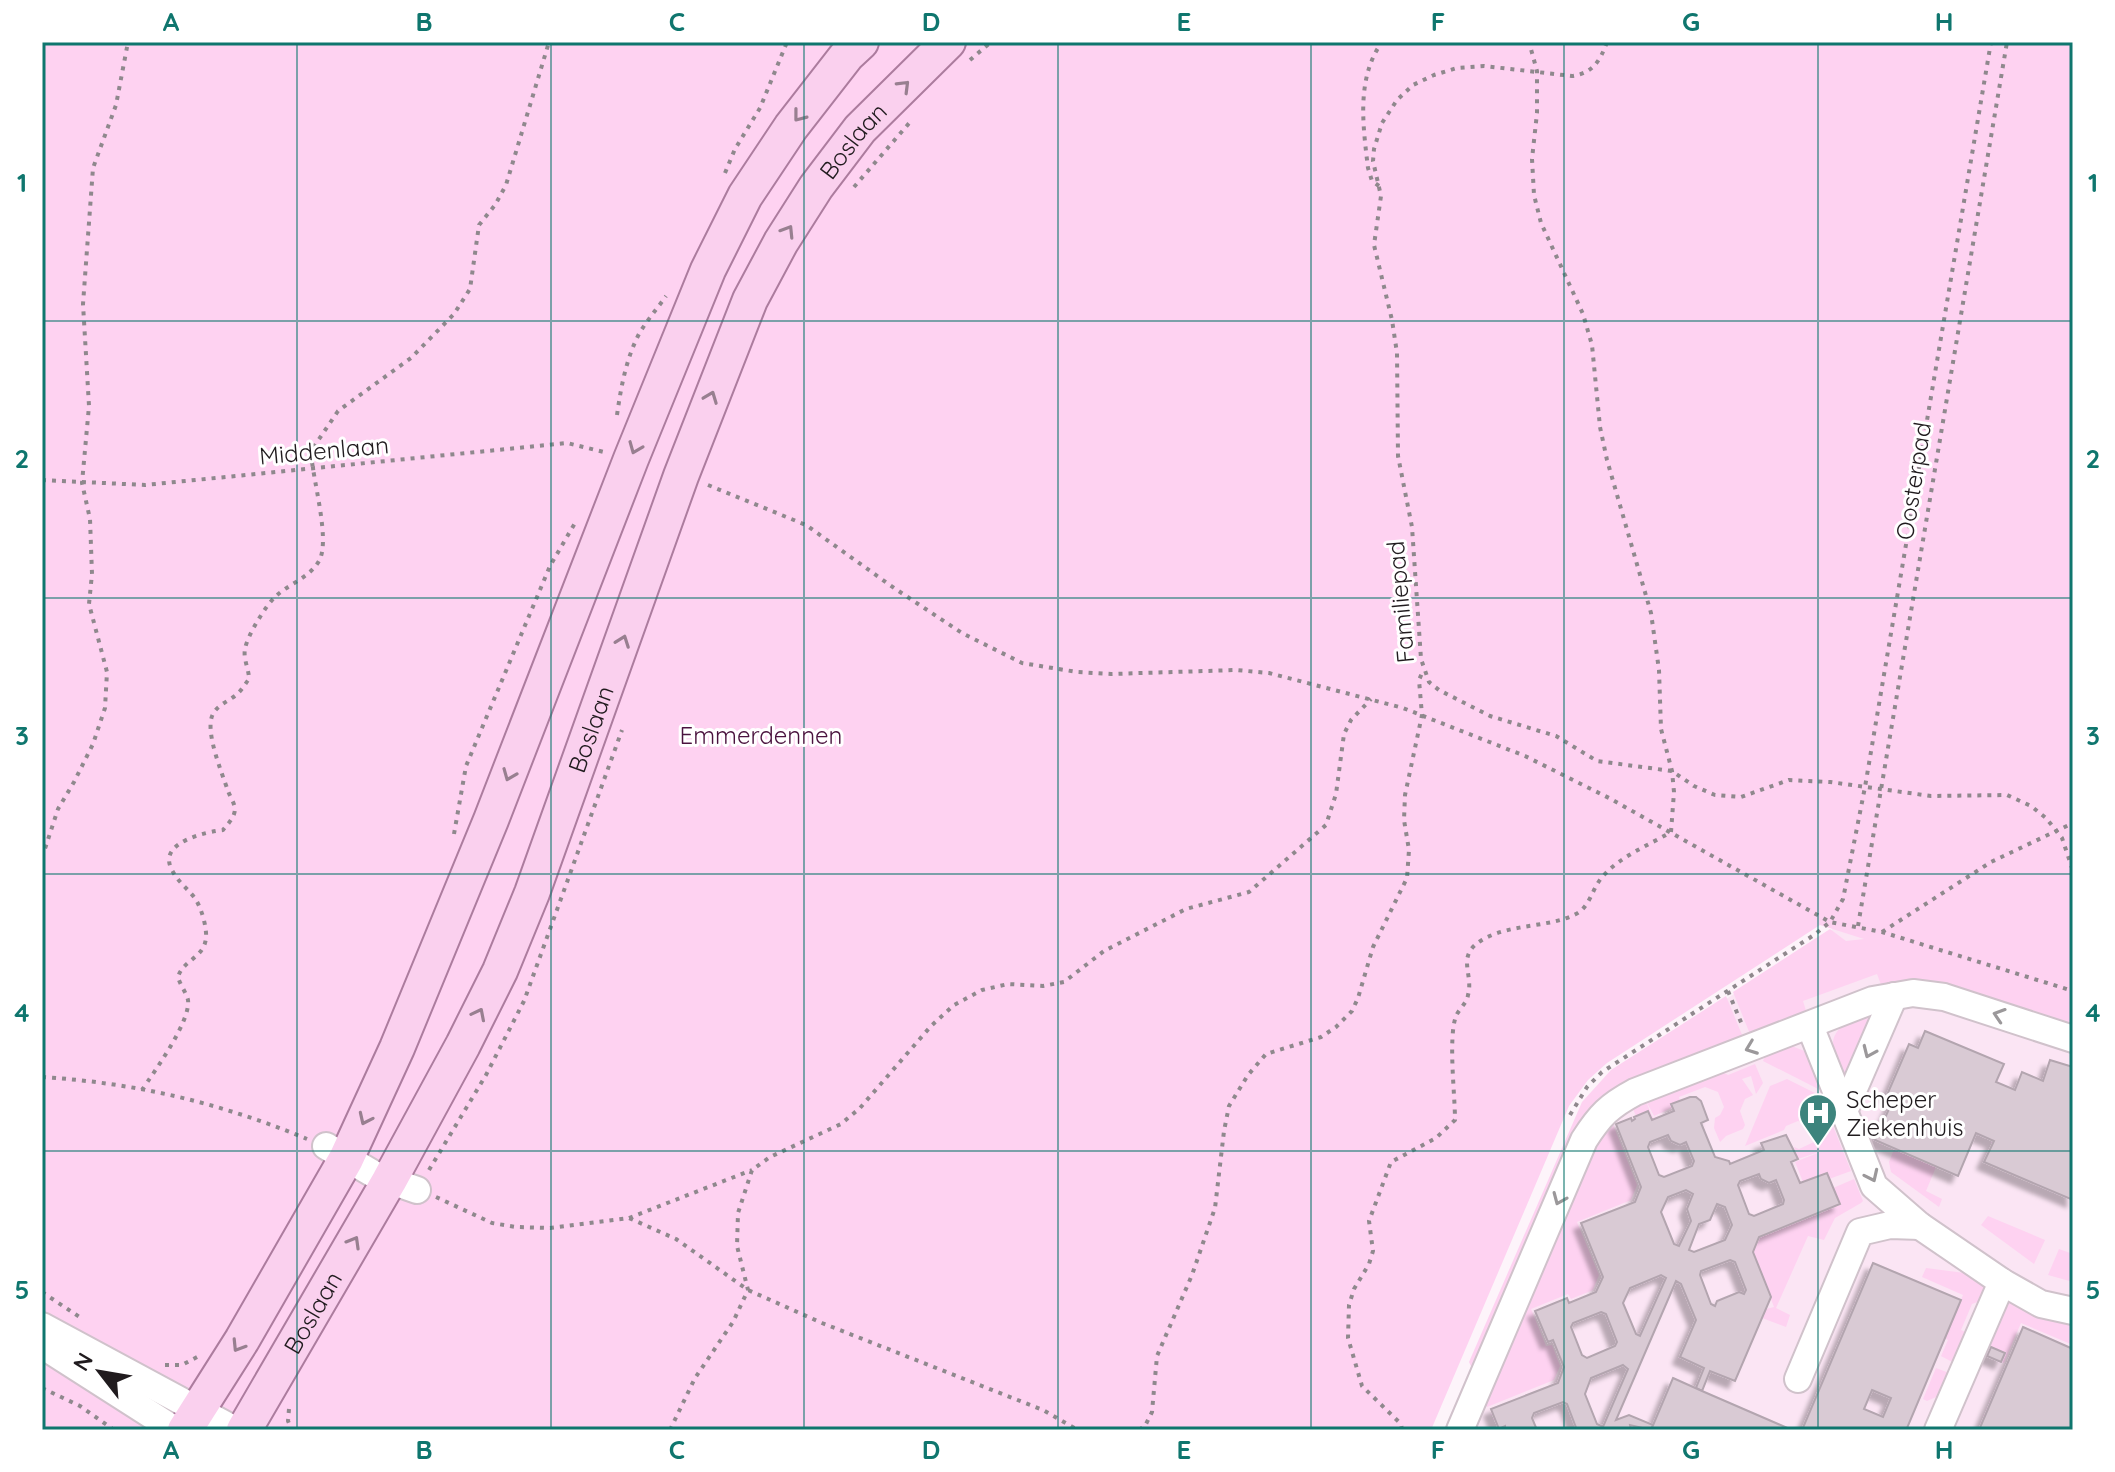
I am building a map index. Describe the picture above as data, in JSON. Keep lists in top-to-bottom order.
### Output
{
  "streets": {
    "main road": ["Boslaan"],
    "path": ["Middenlaan", "Oosterpad", "Familiepad"]
  },
  "crossings": [
    ["Oosterpad", "Familiepad"]
  ],
  "parks": ["Emmerdennen"],
  "places": {
    "hospital": ["Scheper Ziekenhuis"]
  },
  "north": "top left",
  "grid": {
    "columns": [
      "A",
      "B",
      "C",
      "D",
      "E",
      "F",
      "G",
      "H"
    ],
    "rows": [
      "1",
      "2",
      "3",
      "4",
      "5"
    ]
  }
}
